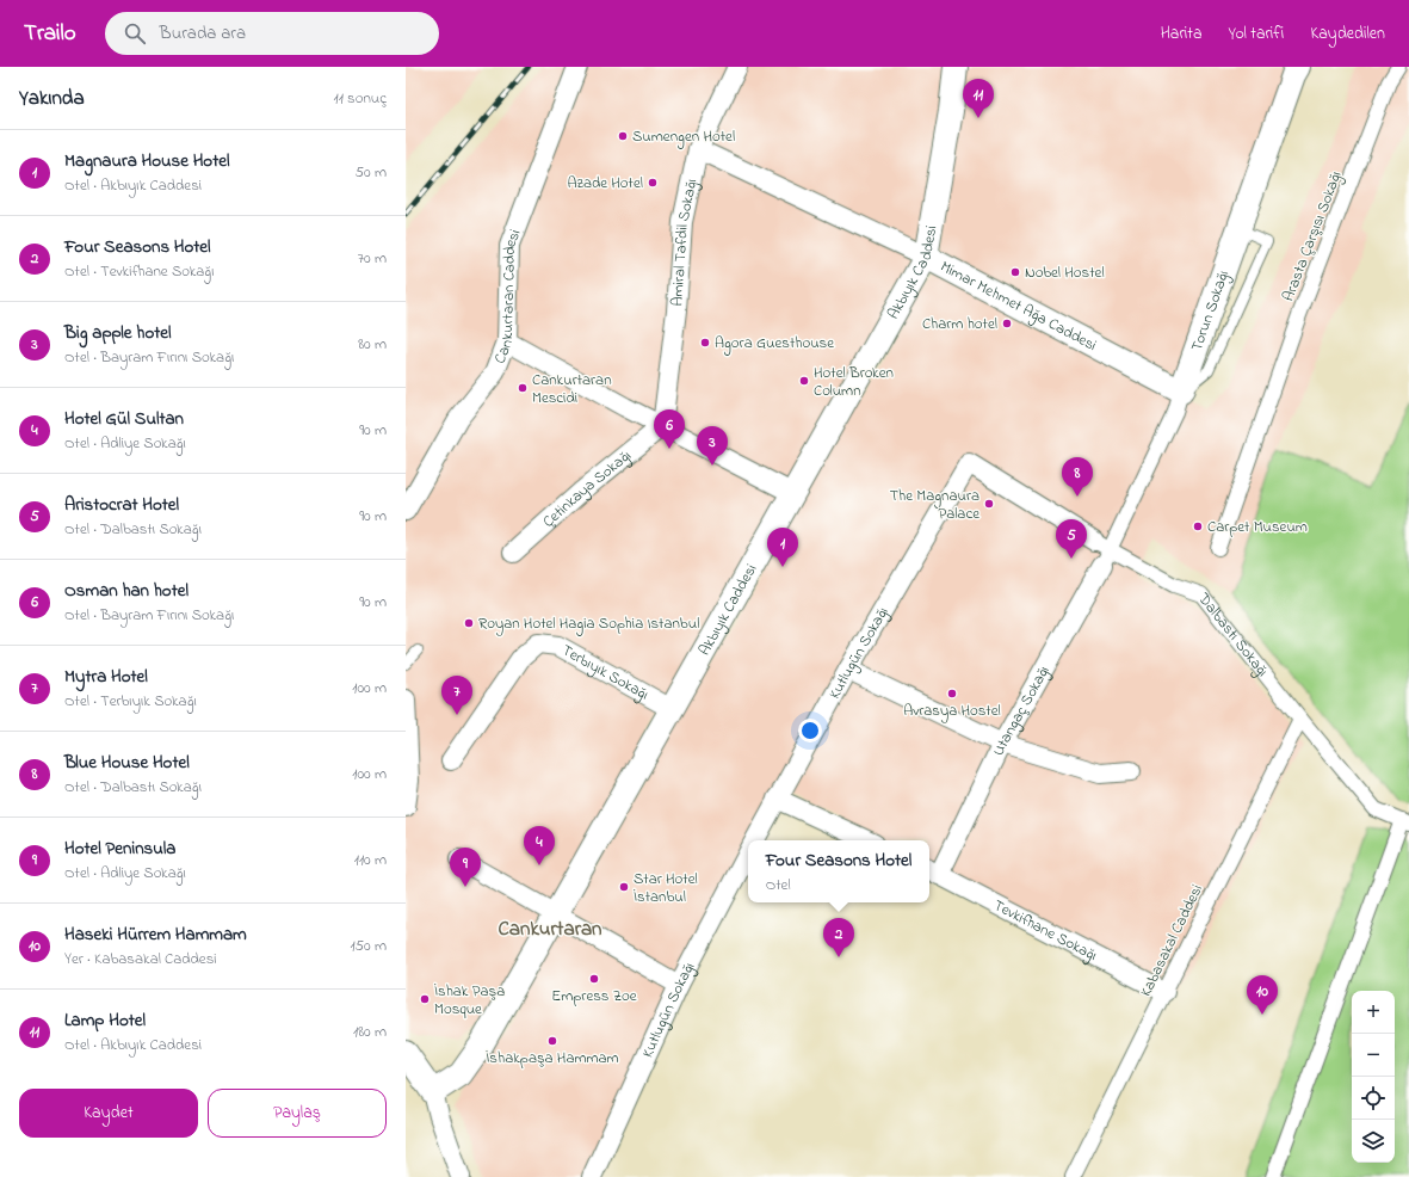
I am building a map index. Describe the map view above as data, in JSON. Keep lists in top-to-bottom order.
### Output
{
  "streets": {
    "street": [
      "Arasta Çarşısı Sokağı",
      "Amiral Tafdil Sokağı",
      "Akbıyık Caddesi",
      "Cankurtaran Caddesi",
      "Mimar Mehmet Ağa Caddesi",
      "Torun Sokağı",
      "Çetinkaya Sokağı",
      "Dalbastı Sokağı",
      "Kutlugün Sokağı",
      "Terbıyık Sokağı",
      "Utangaç Sokağı",
      "Tevkifhane Sokağı",
      "Kabasakal Caddesi"
    ]
  },
  "crossings": [
    ["Amiral Tafdil Sokağı", "Mimar Mehmet Ağa Caddesi"],
    ["Amiral Tafdil Sokağı", "Çetinkaya Sokağı"],
    ["Akbıyık Caddesi", "Mimar Mehmet Ağa Caddesi"],
    ["Akbıyık Caddesi", "Terbıyık Sokağı"],
    ["Mimar Mehmet Ağa Caddesi", "Torun Sokağı"],
    ["Torun Sokağı", "Dalbastı Sokağı"],
    ["Torun Sokağı", "Utangaç Sokağı"],
    ["Dalbastı Sokağı", "Kutlugün Sokağı"],
    ["Dalbastı Sokağı", "Utangaç Sokağı"],
    ["Dalbastı Sokağı", "Kabasakal Caddesi"],
    ["Utangaç Sokağı", "Tevkifhane Sokağı"],
    ["Tevkifhane Sokağı", "Kabasakal Caddesi"]
  ],
  "districts": ["Cankurtaran"],
  "places": [
    "Sumengen Hotel",
    "Azade Hotel",
    "Nobel Hostel",
    "Charm hotel",
    "Agora Guesthouse",
    "Hotel Broken Column",
    "Cankurtaran Mescidi",
    "The Magnaura Palace",
    "Carpet Museum",
    "Royan Hotel Hagia Sophia Istanbul",
    "Avrasya Hostel",
    "Star Hotel İstanbul",
    "Empress Zoe",
    "İshak Paşa Mosque",
    "İshakpaşa Hammam"
  ],
  "page": {
    "header": "Trailo",
    "search": "Burada ara",
    "nav": ["Harita", "Yol tarifi", "Kaydedilen"],
    "heading": ["Yakında", "11 sonuç"],
    "pins": [
      "11",
      "6",
      "3",
      "8",
      "5",
      "1",
      "7",
      "4",
      "9",
      "2",
      "10"
    ],
    "list": [
      {
        "mark": "1",
        "name": "Magnaura House Hotel",
        "note": "Otel · Akbıyık Caddesi",
        "value": "50 m"
      },
      {
        "mark": "2",
        "name": "Four Seasons Hotel",
        "note": "Otel · Tevkifhane Sokağı",
        "value": "70 m"
      },
      {
        "mark": "3",
        "name": "Big apple hotel",
        "note": "Otel · Bayram Fırını Sokağı",
        "value": "80 m"
      },
      {
        "mark": "4",
        "name": "Hotel Gül Sultan",
        "note": "Otel · Adliye Sokağı",
        "value": "90 m"
      },
      {
        "mark": "5",
        "name": "Aristocrat Hotel",
        "note": "Otel · Dalbastı Sokağı",
        "value": "90 m"
      },
      {
        "mark": "6",
        "name": "Osman han hotel",
        "note": "Otel · Bayram Fırını Sokağı",
        "value": "90 m"
      },
      {
        "mark": "7",
        "name": "Mytra Hotel",
        "note": "Otel · Terbıyık Sokağı",
        "value": "100 m"
      },
      {
        "mark": "8",
        "name": "Blue House Hotel",
        "note": "Otel · Dalbastı Sokağı",
        "value": "100 m"
      },
      {
        "mark": "9",
        "name": "Hotel Peninsula",
        "note": "Otel · Adliye Sokağı",
        "value": "110 m"
      },
      {
        "mark": "10",
        "name": "Haseki Hürrem Hammam",
        "note": "Yer · Kabasakal Caddesi",
        "value": "150 m"
      },
      {
        "mark": "11",
        "name": "Lamp Hotel",
        "note": "Otel · Akbıyık Caddesi",
        "value": "180 m"
      }
    ],
    "popup": ["Four Seasons Hotel", "Otel"],
    "map_buttons": ["+", "−"],
    "buttons": ["Kaydet", "Paylaş"]
  }
}
